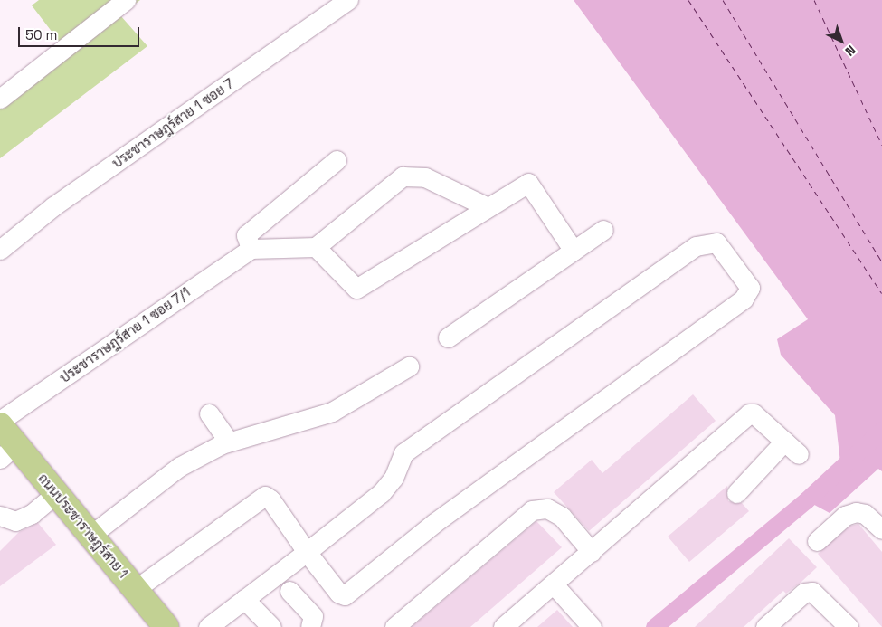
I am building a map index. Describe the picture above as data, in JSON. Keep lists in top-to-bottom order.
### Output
{
  "streets": {
    "main road": ["ถนนประชาราษฎร์สาย 1"],
    "street": ["ประชาราษฎร์สาย 1 ซอย 7", "ประชาราษฎร์สาย 1 ซอย 7/1"]
  },
  "scale_bar": "50 m",
  "north": "bottom right"
}
